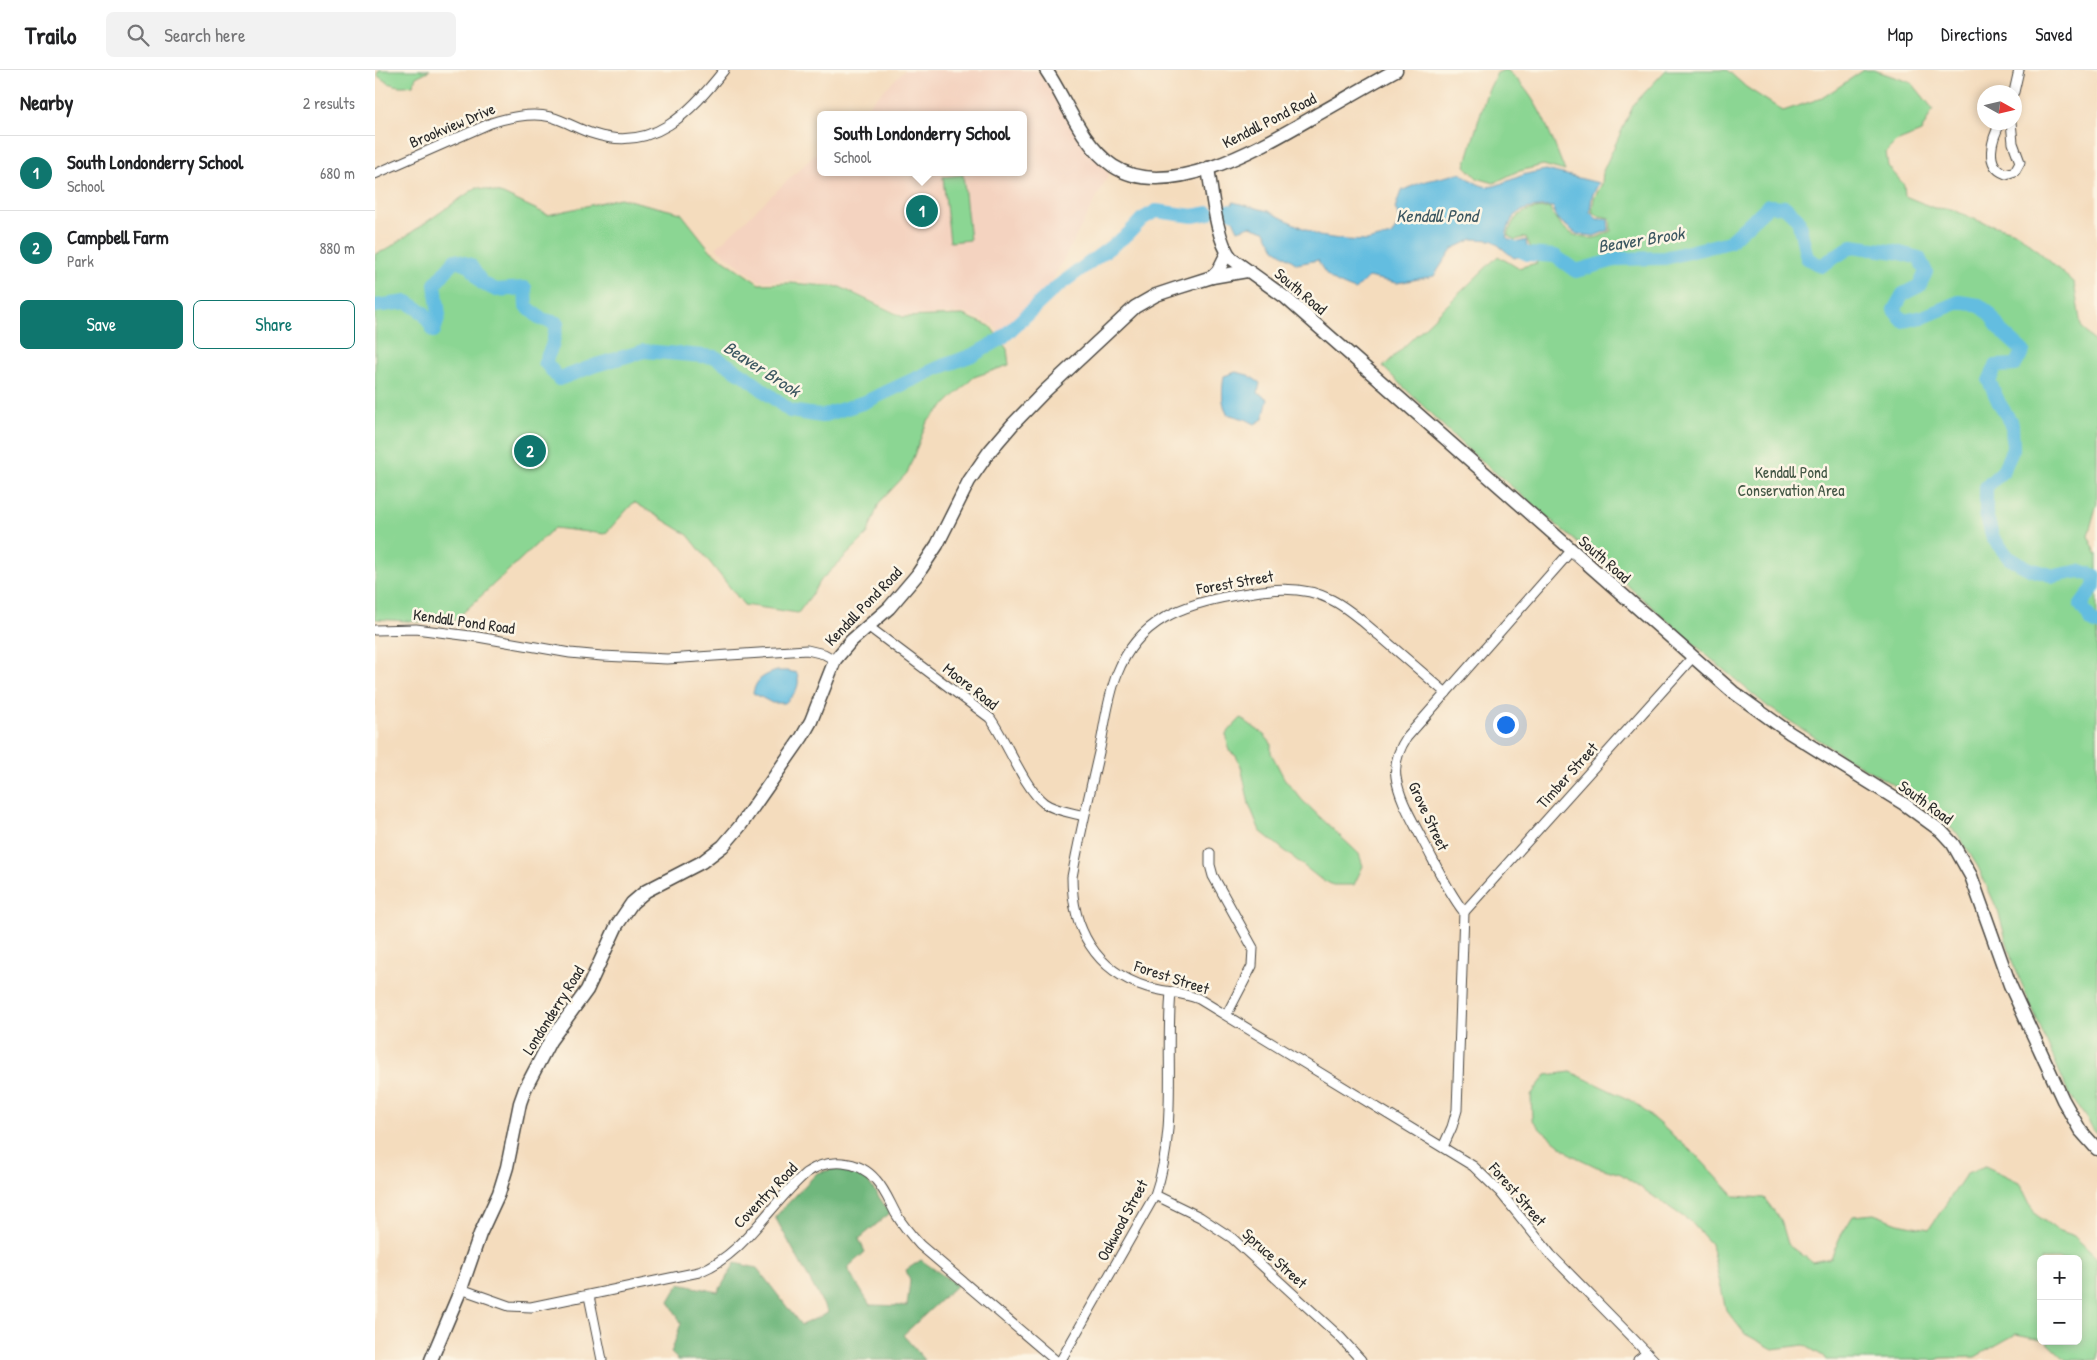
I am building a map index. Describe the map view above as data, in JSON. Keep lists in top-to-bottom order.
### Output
{
  "streets": {
    "street": [
      "Kendall Pond Road",
      "Brookview Drive",
      "South Road",
      "Forest Street",
      "Moore Road",
      "Timber Street",
      "Grove Street",
      "Londonderry Road",
      "Coventry Road",
      "Oakwood Street",
      "Spruce Street"
    ]
  },
  "crossings": [
    ["Kendall Pond Road", "South Road"],
    ["Kendall Pond Road", "Moore Road"],
    ["Kendall Pond Road", "Londonderry Road"],
    ["South Road", "Timber Street"],
    ["South Road", "Grove Street"],
    ["Forest Street", "Moore Road"],
    ["Forest Street", "Grove Street"],
    ["Forest Street", "Oakwood Street"],
    ["Timber Street", "Grove Street"],
    ["Londonderry Road", "Coventry Road"],
    ["Oakwood Street", "Spruce Street"]
  ],
  "water": ["Kendall Pond", "Beaver Brook"],
  "parks": ["Kendall Pond Conservation Area"],
  "north": "right",
  "page": {
    "header": "Trailo",
    "search": "Search here",
    "nav": ["Map", "Directions", "Saved"],
    "heading": ["Nearby", "2 results"],
    "popup": ["South Londonderry School", "School"],
    "list": [
      {
        "mark": "1",
        "name": "South Londonderry School",
        "note": "School",
        "value": "680 m"
      },
      {
        "mark": "2",
        "name": "Campbell Farm",
        "note": "Park",
        "value": "880 m"
      }
    ],
    "pins": ["1", "2"],
    "buttons": ["Save", "Share"],
    "map_buttons": ["+", "−"]
  }
}
